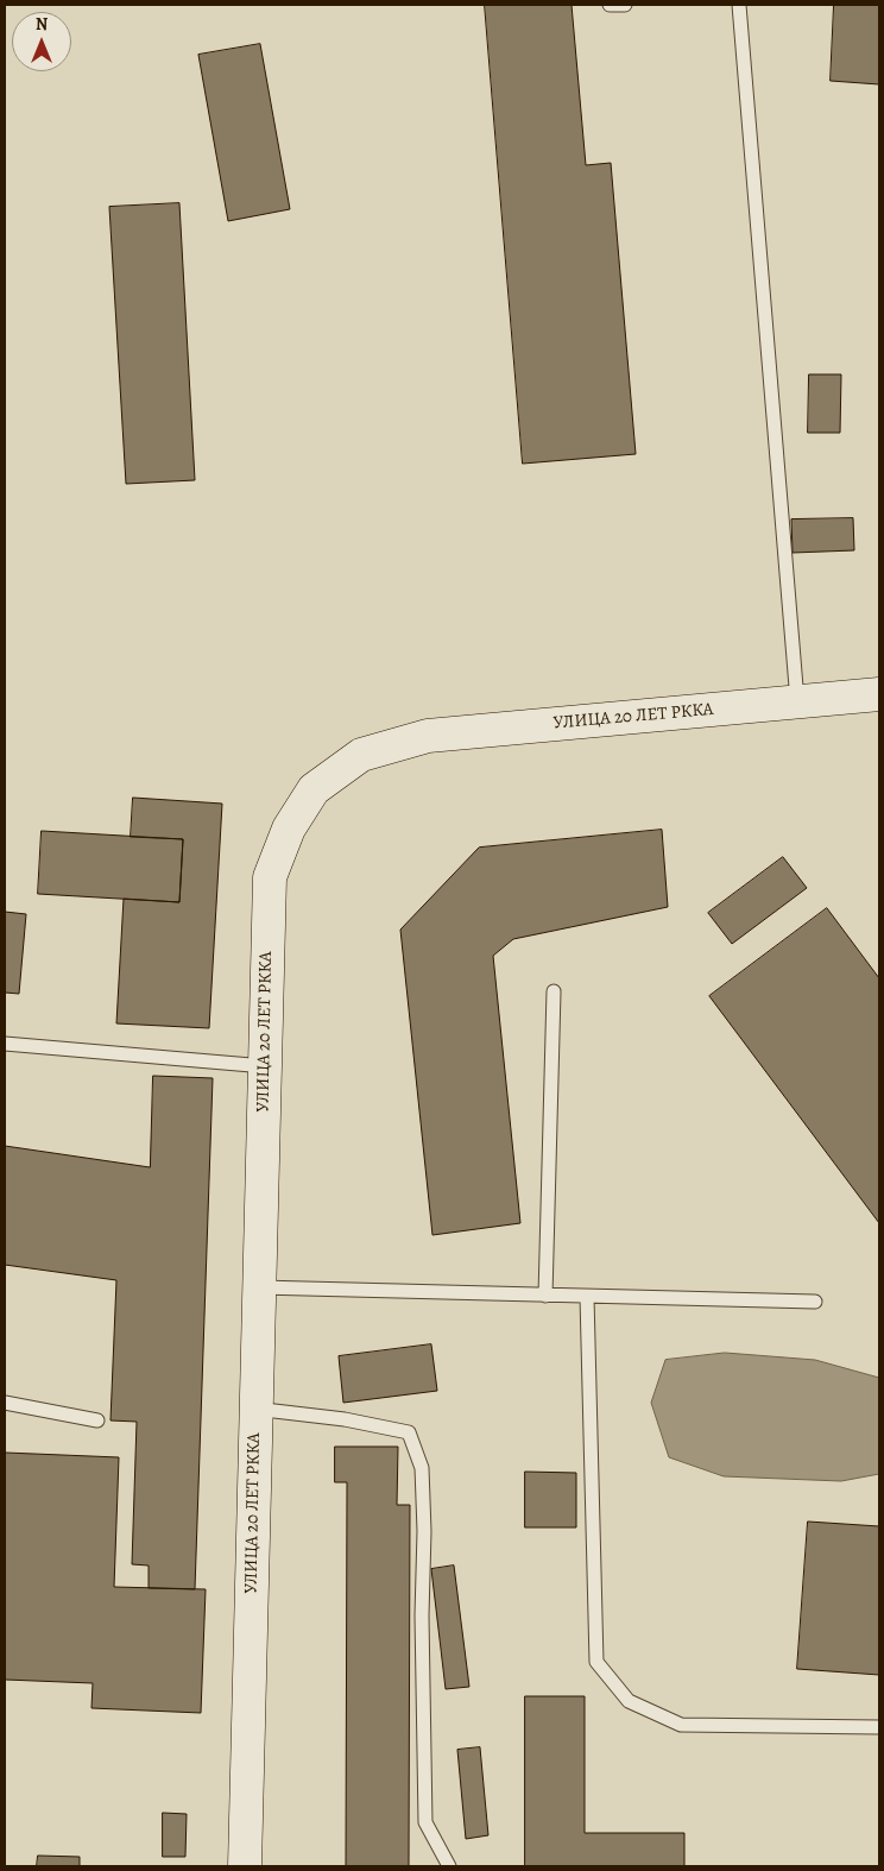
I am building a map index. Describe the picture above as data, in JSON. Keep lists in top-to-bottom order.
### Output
{
  "streets": {
    "main road": ["УЛИЦА 20 ЛЕТ РККА"]
  },
  "north": "top"
}
